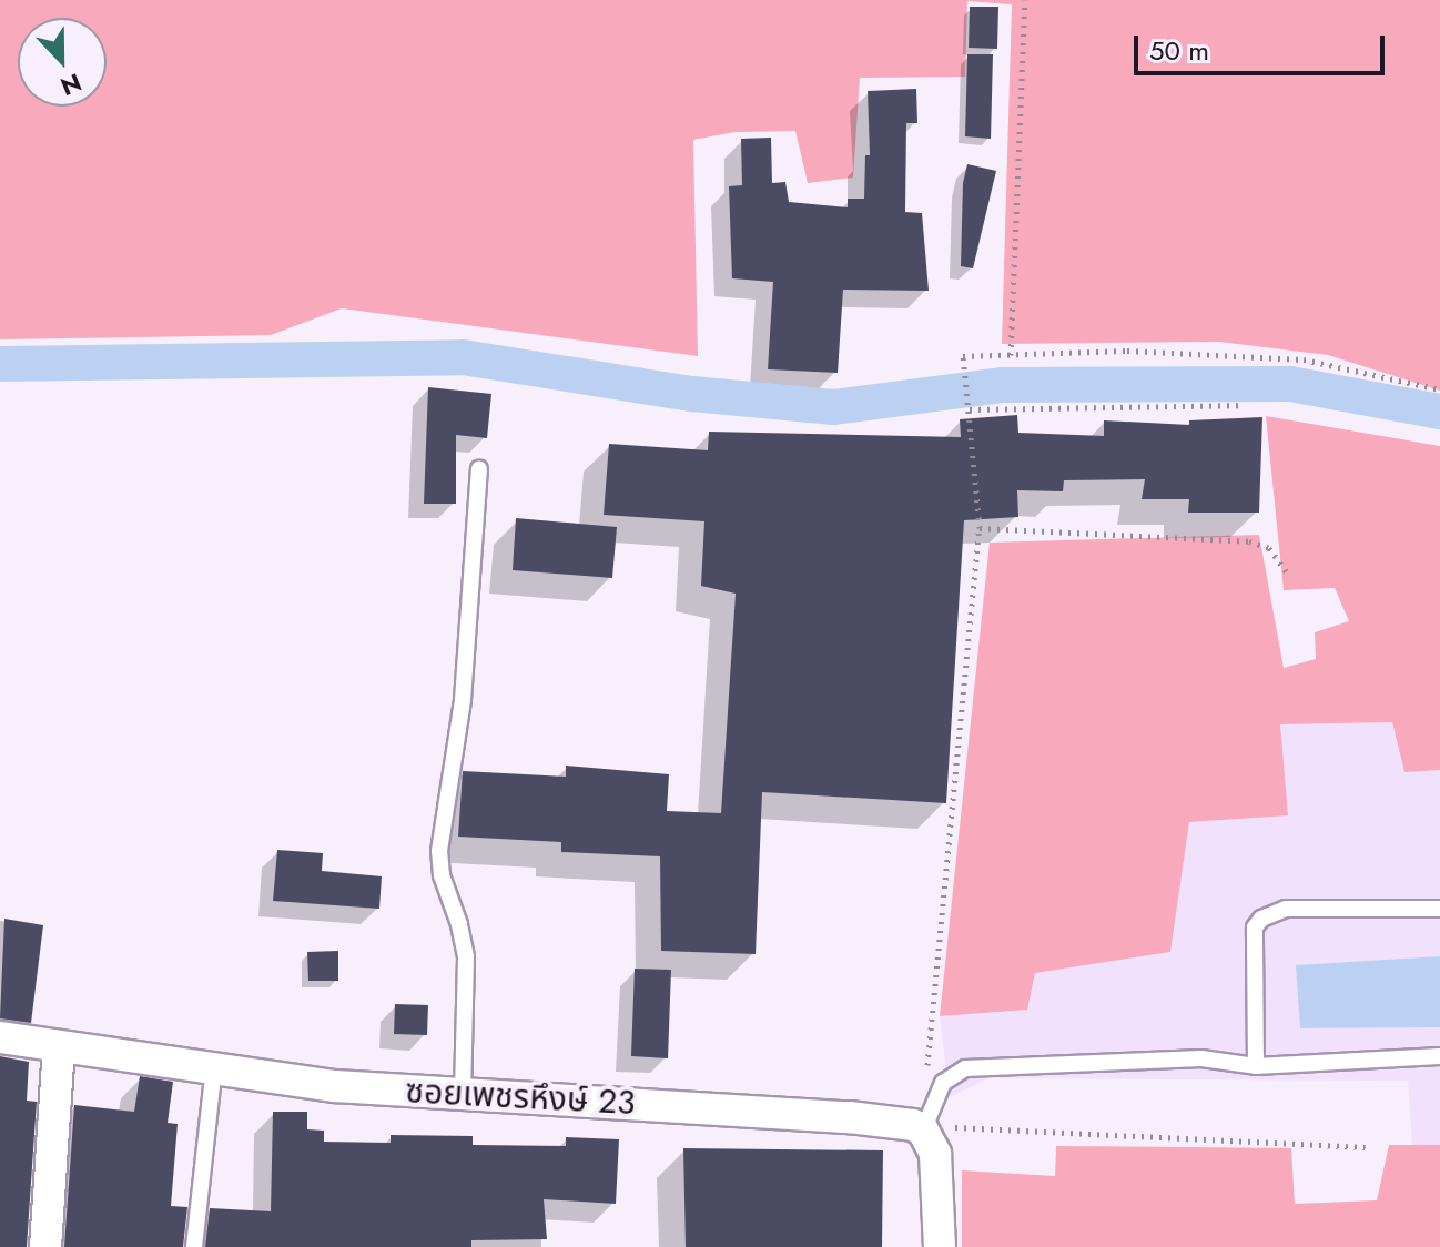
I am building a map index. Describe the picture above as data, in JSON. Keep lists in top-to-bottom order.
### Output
{
  "streets": {
    "street": ["ซอยเพชรหึงษ์ 23"]
  },
  "scale_bar": "50 m",
  "north": "bottom"
}
